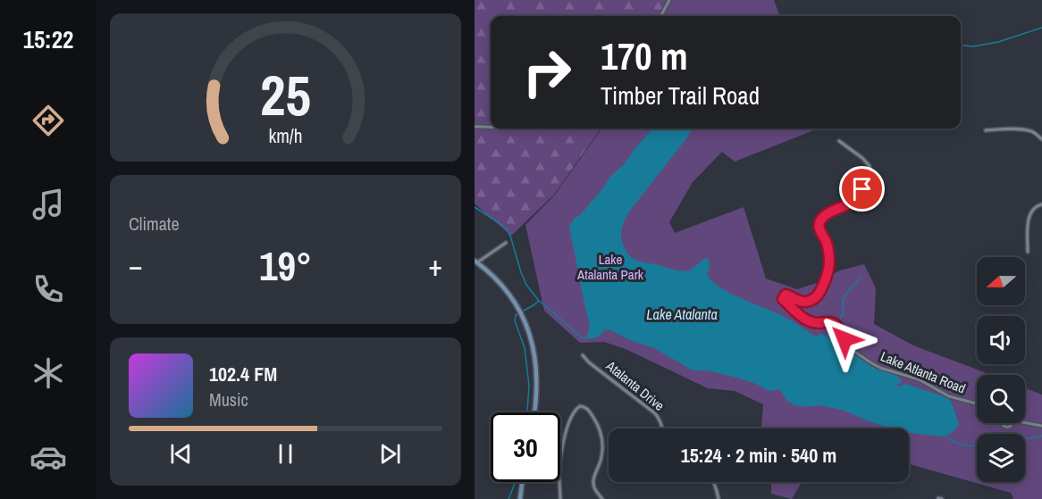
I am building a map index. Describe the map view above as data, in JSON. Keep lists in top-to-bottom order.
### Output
{
  "streets": {
    "street": ["Lake Atlanta Road", "Atalanta Drive"]
  },
  "water": ["Lake Atalanta"],
  "parks": ["Lake Atalanta Park"],
  "north": "left",
  "page": {
    "tabs": "15:22",
    "turn": ["170 m", "Timber Trail Road"],
    "tile": "Climate",
    "heat": ["−", "19°", "+"],
    "song": ["102.4 FM", "Music"],
    "limit": "30",
    "trip": "15:24 · 2 min · 540 m",
    "gauge": ["25", "km/h"]
  }
}
